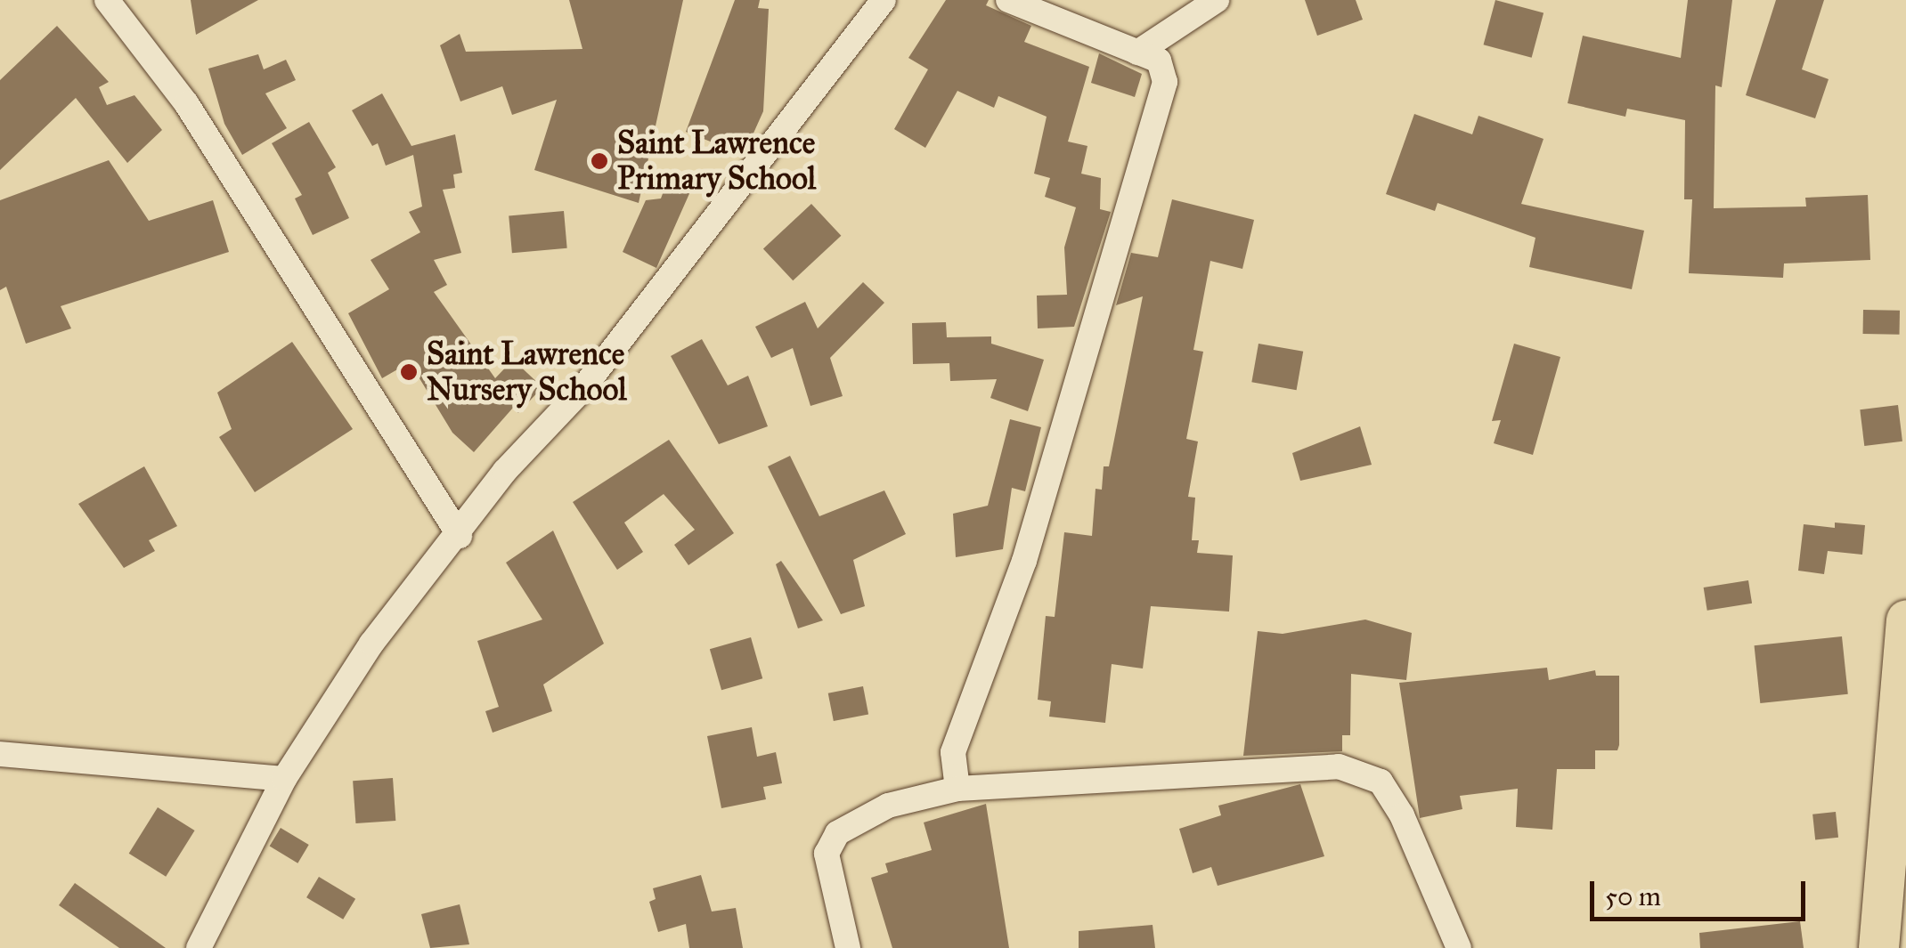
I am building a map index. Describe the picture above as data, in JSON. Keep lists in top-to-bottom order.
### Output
{
  "places": ["Saint Lawrence Primary School", "Saint Lawrence Nursery School"],
  "scale_bar": "50 m"
}
